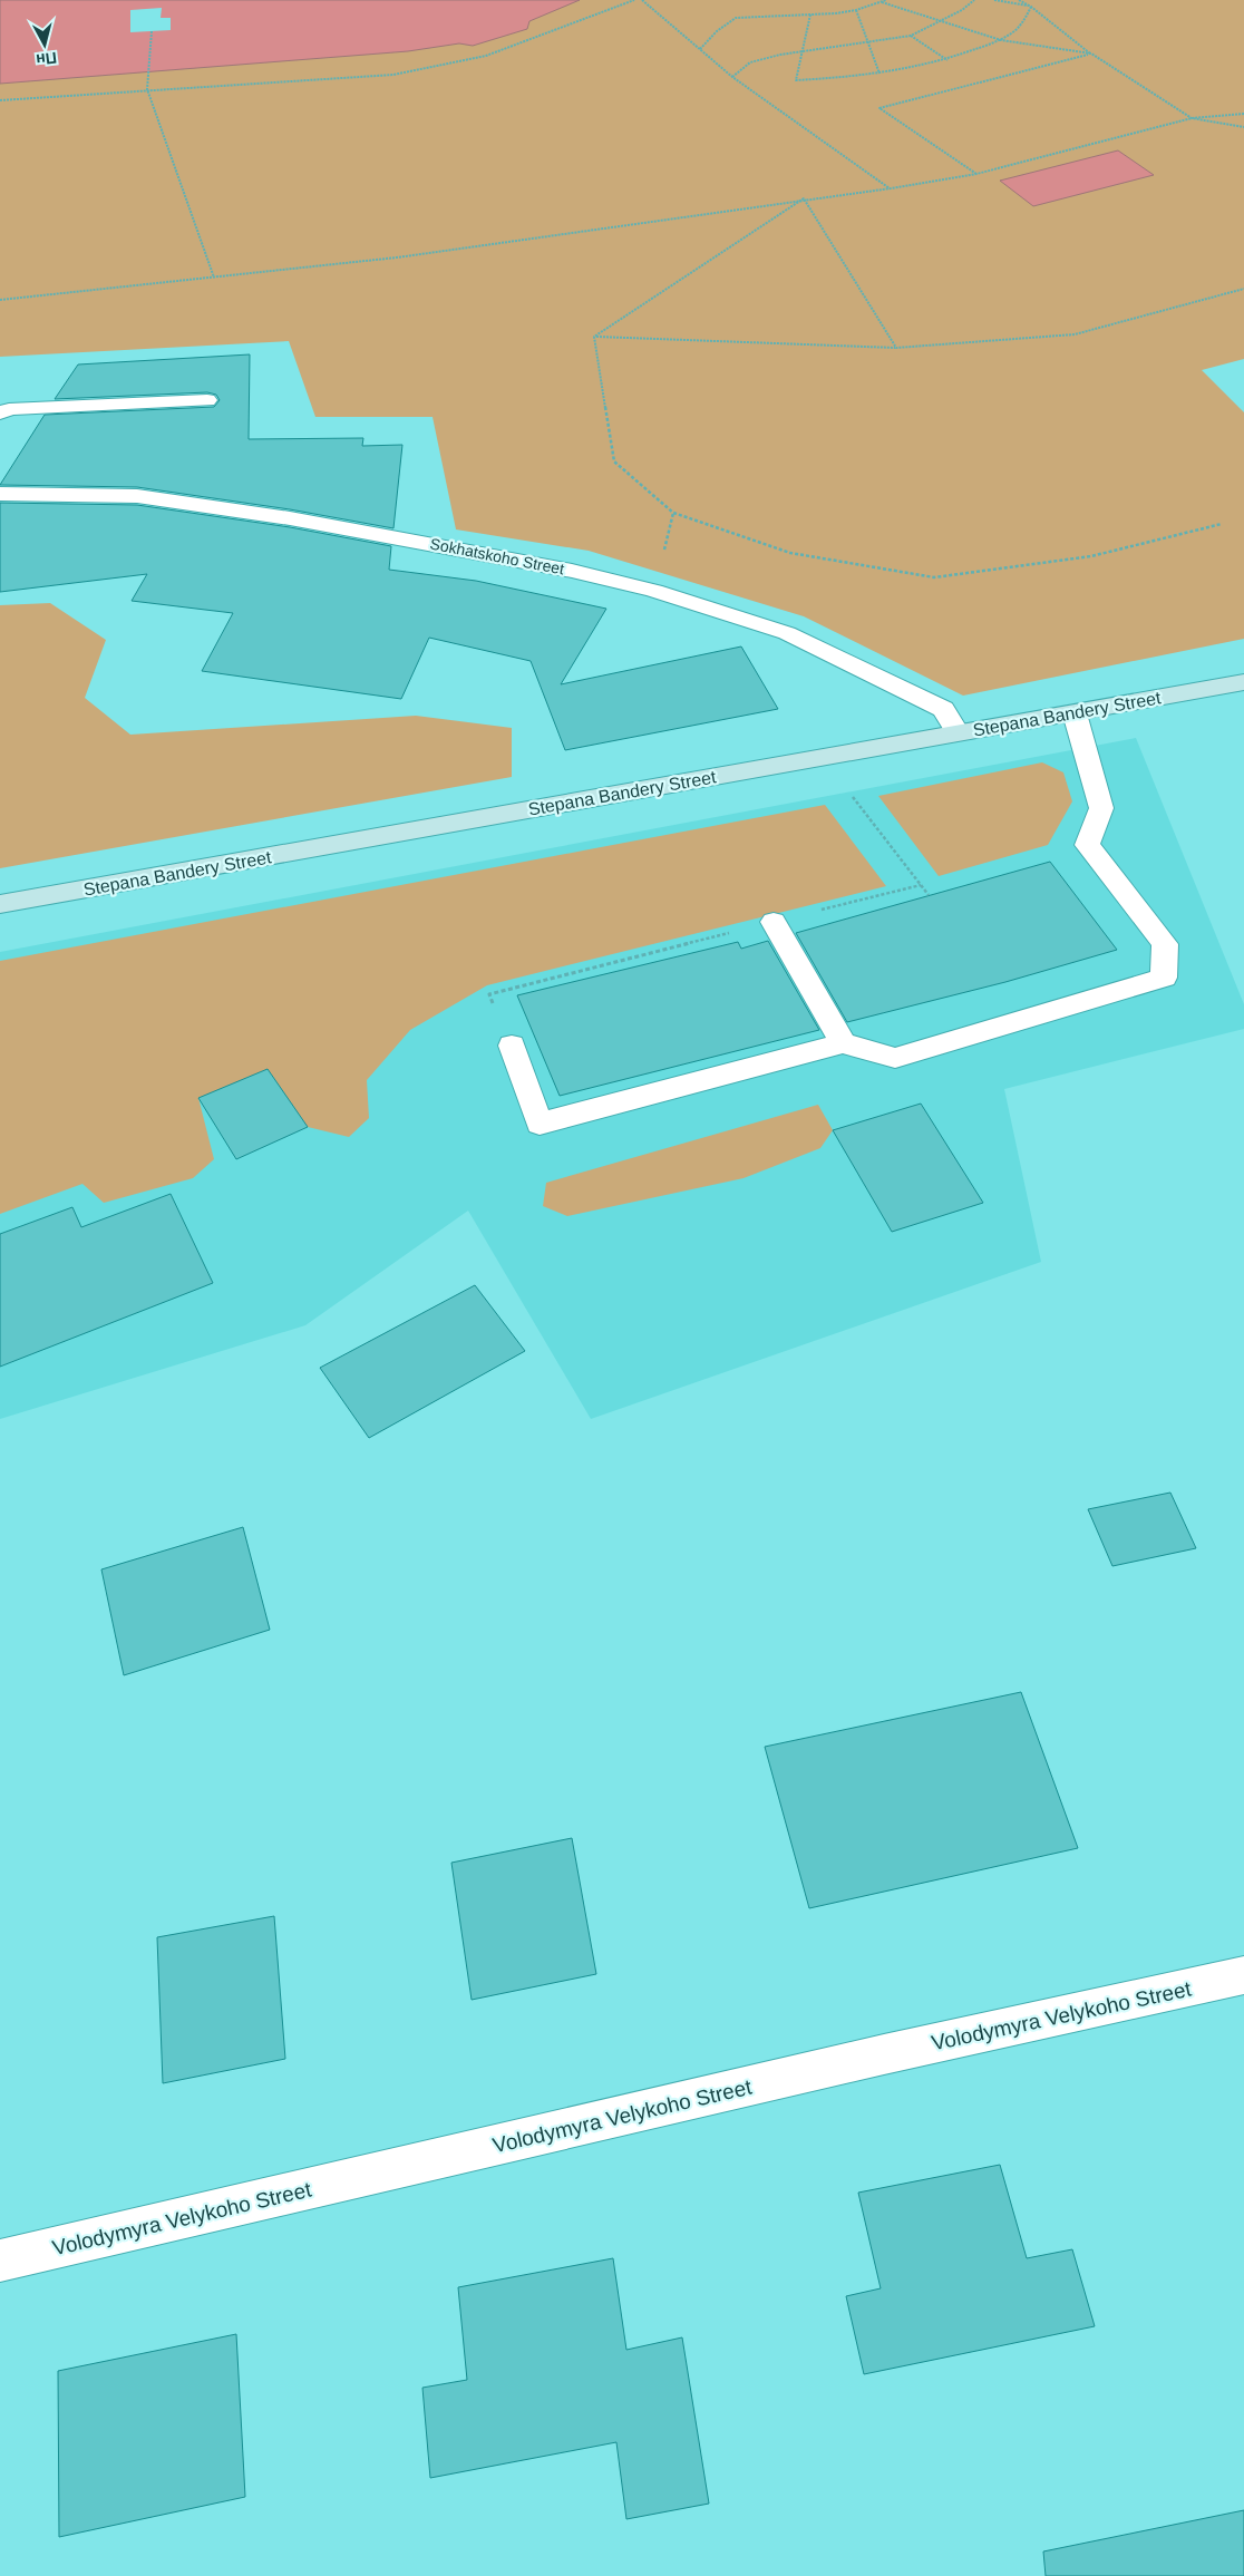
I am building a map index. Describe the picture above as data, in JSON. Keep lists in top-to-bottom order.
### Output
{
  "streets": {
    "main road": ["Stepana Bandery Street"],
    "street": ["Sokhatskoho Street", "Volodymyra Velykoho Street"]
  },
  "crossings": [
    ["Sokhatskoho Street", "Stepana Bandery Street"]
  ],
  "north": "bottom"
}
